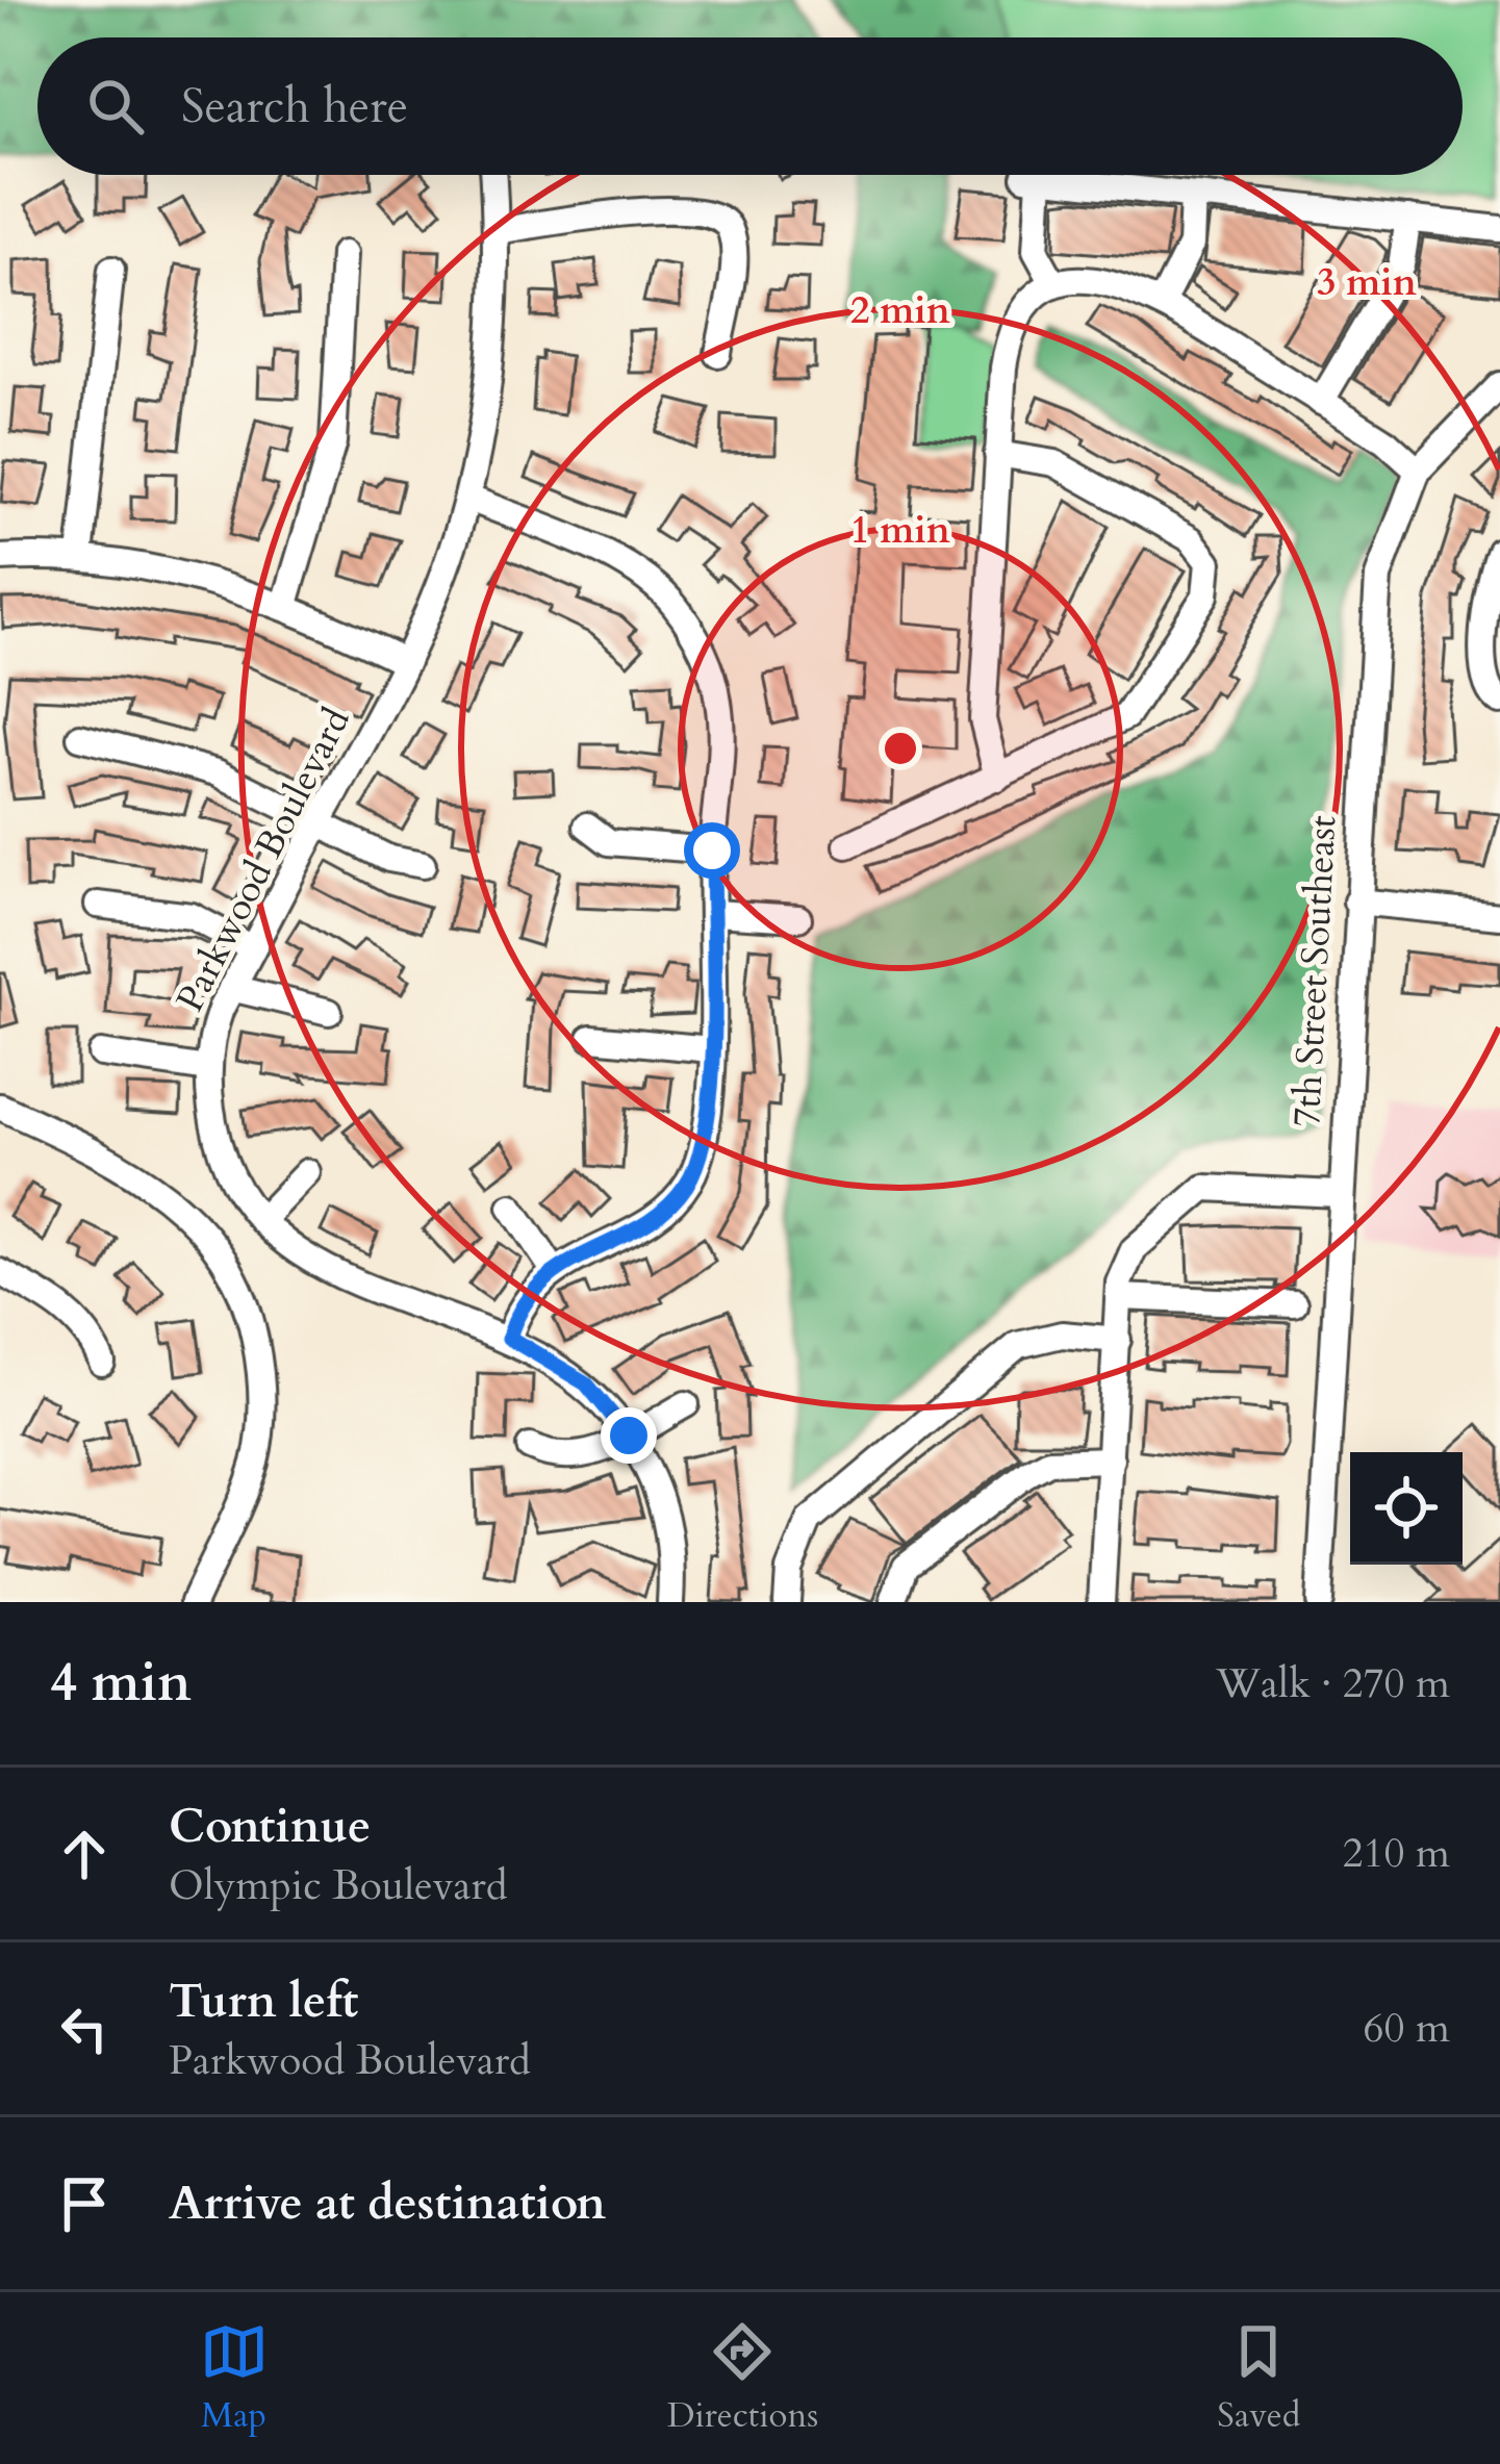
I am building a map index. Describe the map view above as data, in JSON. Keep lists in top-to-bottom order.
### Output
{
  "streets": {
    "street": ["Parkwood Boulevard", "7th Street Southeast"]
  },
  "page": {
    "search": "Search here",
    "heading": ["4 min", "Walk · 270 m"],
    "list": [
      ["Continue", "Olympic Boulevard", "210 m"],
      ["Turn left", "Parkwood Boulevard", "60 m"],
      "Arrive at destination"
    ],
    "nav": ["Map", "Directions", "Saved"]
  },
  "rings": ["3 min", "2 min", "1 min"]
}
